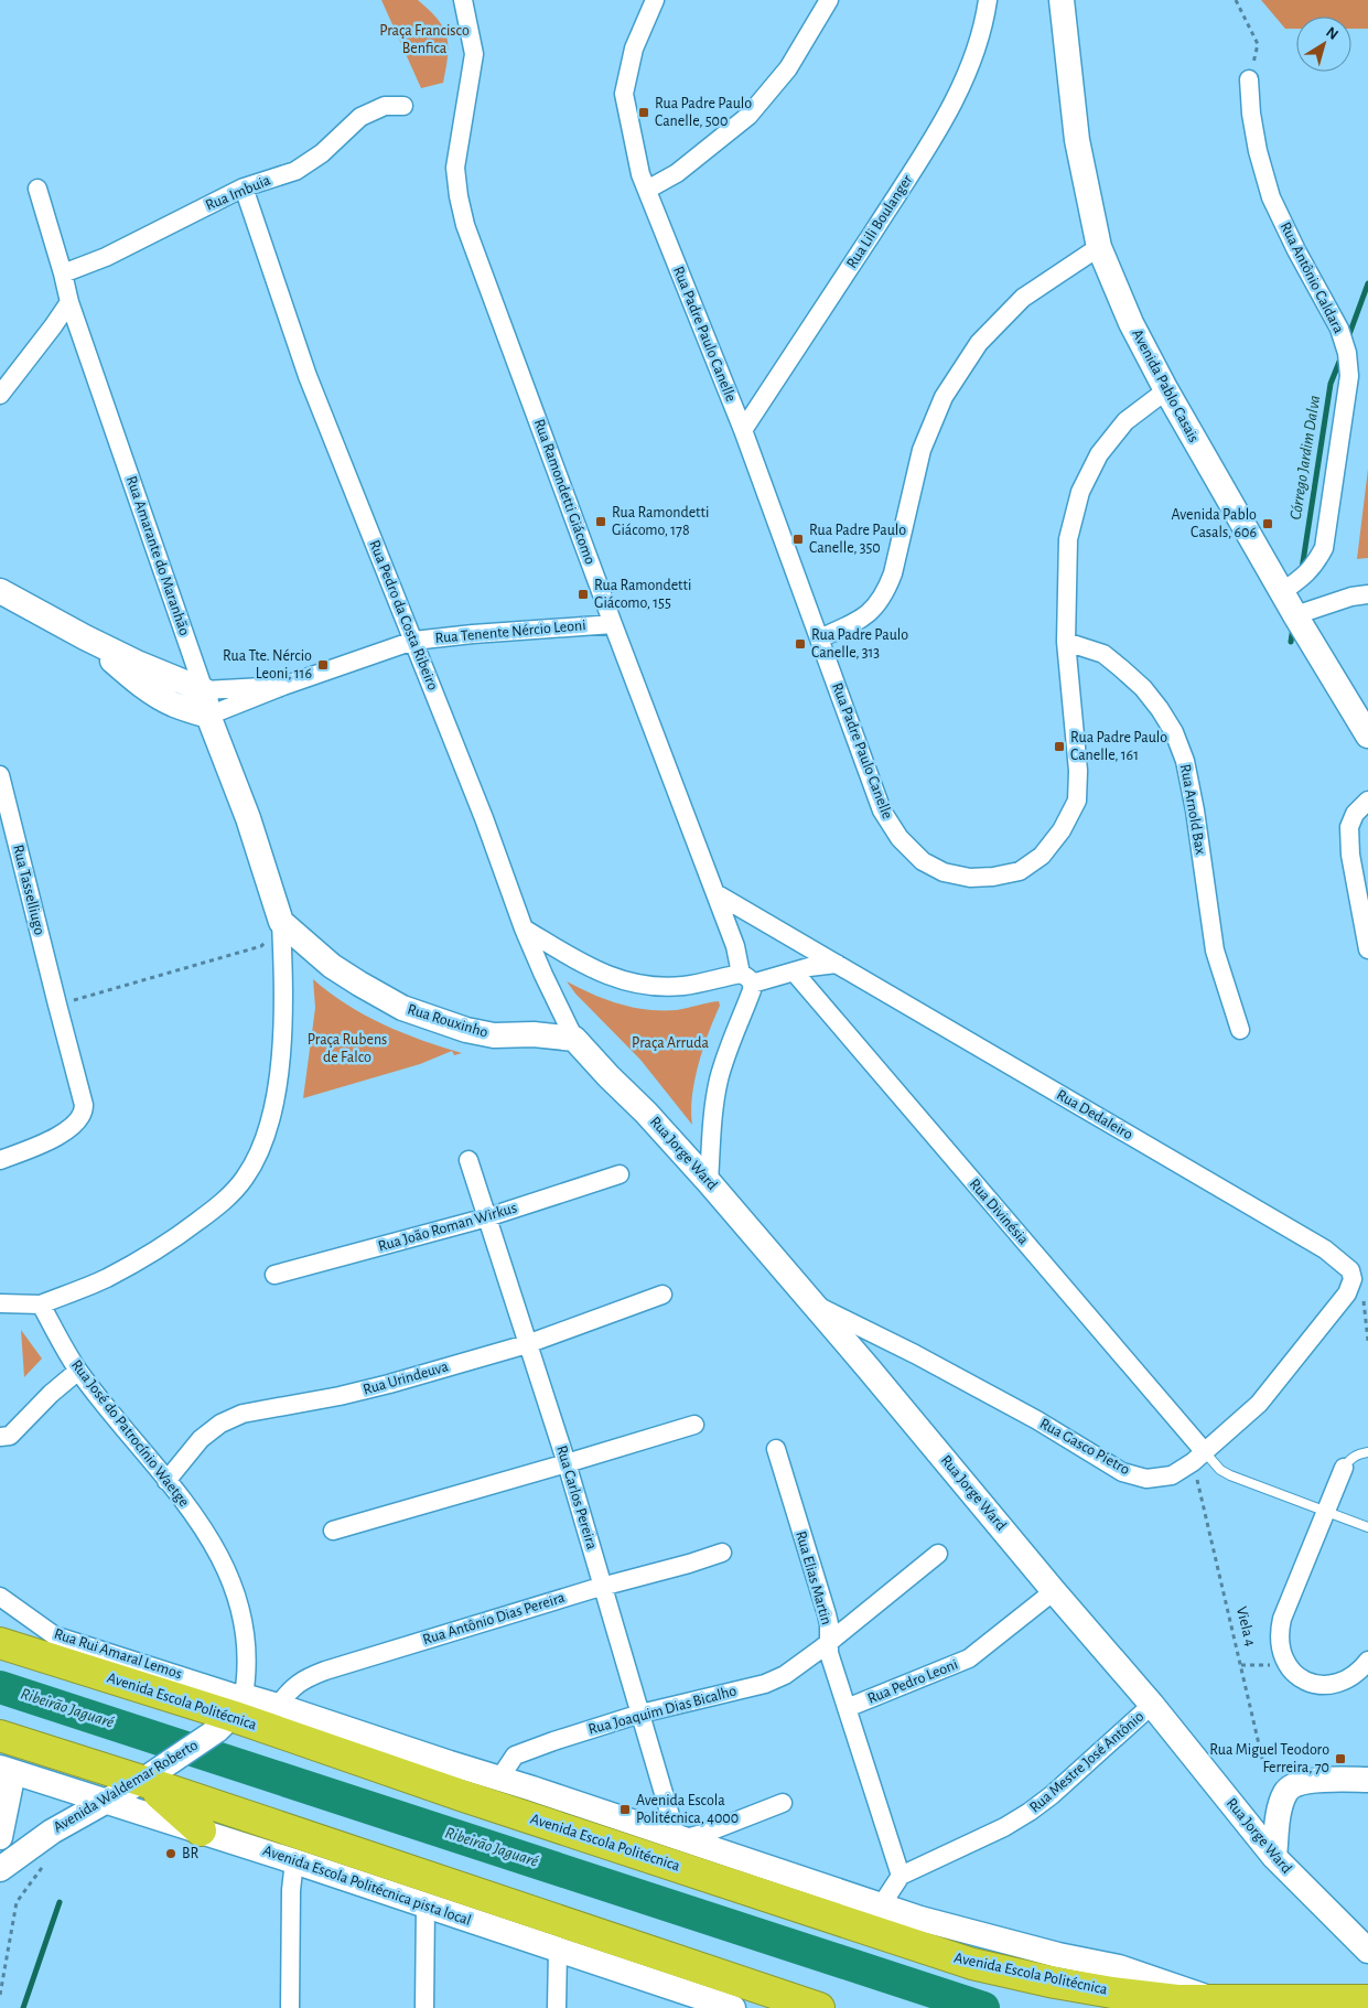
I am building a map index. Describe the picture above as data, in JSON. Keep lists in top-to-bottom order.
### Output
{
  "streets": {
    "highway": ["Avenida Escola Politécnica"],
    "street": [
      "Rua Imbuia",
      "Rua Lili Boulanger",
      "Rua Antônio Caldara",
      "Rua Padre Paulo Canelle",
      "Avenida Pablo Casais",
      "Rua Ramondetti Giácomo",
      "Rua Amarante do Maranhão",
      "Rua Pedro da Costa Ribeiro",
      "Rua Tenente Nércio Leoni",
      "Rua Arnold Bax",
      "Rua Tasselliugo",
      "Rua Rouxinho",
      "Rua Dedaleiro",
      "Rua Jorge Ward",
      "Rua Divinésia",
      "Rua João Roman Wirkus",
      "Rua Urindeuva",
      "Rua José do Patrocínio Waetge",
      "Rua Gasco Pietro",
      "Rua Carlos Pereira",
      "Rua Elias Martin",
      "Rua Antônio Dias Pereira",
      "Rua Rui Amaral Lemos",
      "Rua Pedro Leoni",
      "Rua Joaquim Dias Bicalho",
      "Rua Mestre José Antônio",
      "Avenida Waldemar Roberto",
      "Avenida Escola Politécnica pista local"
    ],
    "path": ["Viela 4"]
  },
  "crossings": [
    ["Rua Imbuia", "Rua Amarante do Maranhão"],
    ["Rua Imbuia", "Rua Pedro da Costa Ribeiro"],
    ["Rua Lili Boulanger", "Rua Padre Paulo Canelle"],
    ["Rua Antônio Caldara", "Avenida Pablo Casais"],
    ["Rua Padre Paulo Canelle", "Avenida Pablo Casais"],
    ["Rua Padre Paulo Canelle", "Rua Arnold Bax"],
    ["Rua Ramondetti Giácomo", "Rua Tenente Nércio Leoni"],
    ["Rua Ramondetti Giácomo", "Rua Dedaleiro"],
    ["Rua Amarante do Maranhão", "Rua Tenente Nércio Leoni"],
    ["Rua Amarante do Maranhão", "Rua Rouxinho"],
    ["Rua Pedro da Costa Ribeiro", "Rua Tenente Nércio Leoni"],
    ["Rua Pedro da Costa Ribeiro", "Rua Rouxinho"],
    ["Rua Pedro da Costa Ribeiro", "Rua Jorge Ward"],
    ["Rua Rouxinho", "Rua Jorge Ward"],
    ["Rua Dedaleiro", "Rua Gasco Pietro"],
    ["Rua Jorge Ward", "Rua Gasco Pietro"],
    ["Rua Jorge Ward", "Rua Pedro Leoni"],
    ["Rua Jorge Ward", "Rua Mestre José Antônio"],
    ["Rua Divinésia", "Rua Gasco Pietro"],
    ["Rua Divinésia", "Viela 4"],
    ["Rua João Roman Wirkus", "Rua Carlos Pereira"],
    ["Rua Urindeuva", "Rua José do Patrocínio Waetge"],
    ["Rua Urindeuva", "Rua Carlos Pereira"],
    ["Rua José do Patrocínio Waetge", "Rua Rui Amaral Lemos"],
    ["Rua José do Patrocínio Waetge", "Avenida Escola Politécnica"],
    ["Rua José do Patrocínio Waetge", "Avenida Waldemar Roberto"],
    ["Rua Gasco Pietro", "Viela 4"],
    ["Rua Carlos Pereira", "Rua Antônio Dias Pereira"],
    ["Rua Carlos Pereira", "Avenida Escola Politécnica"],
    ["Rua Carlos Pereira", "Rua Joaquim Dias Bicalho"],
    ["Rua Elias Martin", "Rua Pedro Leoni"],
    ["Rua Elias Martin", "Rua Joaquim Dias Bicalho"],
    ["Rua Antônio Dias Pereira", "Avenida Escola Politécnica"],
    ["Rua Rui Amaral Lemos", "Avenida Escola Politécnica"],
    ["Rua Rui Amaral Lemos", "Avenida Waldemar Roberto"],
    ["Avenida Escola Politécnica", "Rua Joaquim Dias Bicalho"],
    ["Avenida Escola Politécnica", "Avenida Waldemar Roberto"],
    ["Avenida Waldemar Roberto", "Avenida Escola Politécnica pista local"]
  ],
  "water": ["Córrego Jardim Dalva", "Ribeirão Jaguaré"],
  "parks": ["Praça Francisco Benfica", "Praça Rubens de Falco", "Praça Arruda"],
  "places": {
    "transit": [
      "Rua Padre Paulo Canelle, 500",
      "Rua Ramondetti Giácomo, 178",
      "Avenida Pablo Casals, 606",
      "Rua Padre Paulo Canelle, 350",
      "Rua Ramondetti Giácomo, 155",
      "Rua Padre Paulo Canelle, 313",
      "Rua Tte. Nércio Leoni, 116",
      "Rua Padre Paulo Canelle, 161",
      "Rua Miguel Teodoro Ferreira, 70",
      "Avenida Escola Politécnica, 4000"
    ],
    "other": ["BR"]
  },
  "north": "top right"
}
